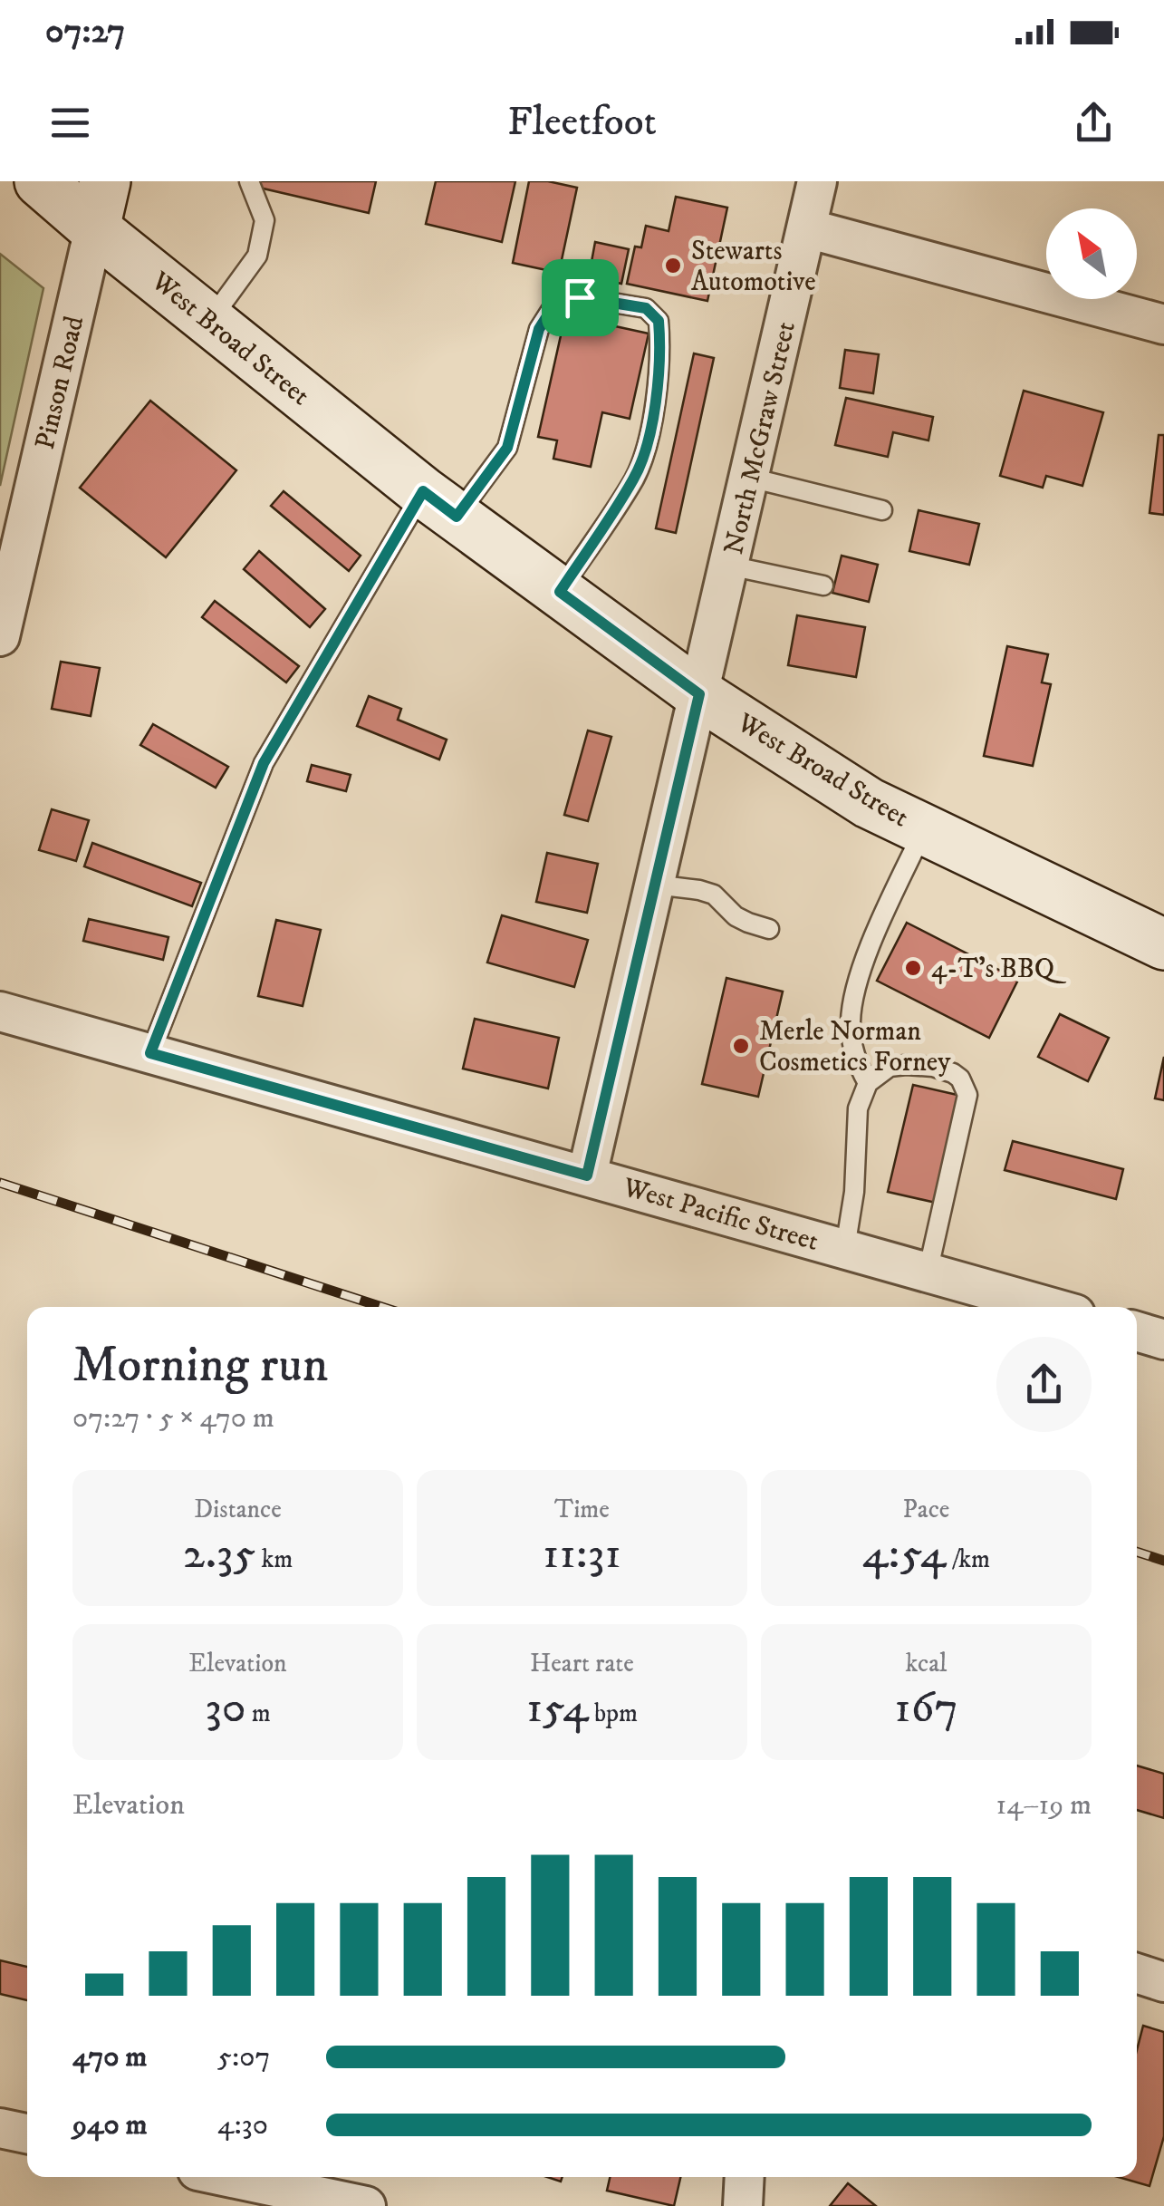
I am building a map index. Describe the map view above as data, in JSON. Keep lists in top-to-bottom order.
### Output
{
  "streets": {
    "main road": ["West Broad Street"],
    "street": ["Pinson Road", "North McGraw Street", "West Pacific Street"]
  },
  "crossings": [
    ["West Broad Street", "Pinson Road"],
    ["West Broad Street", "North McGraw Street"],
    ["North McGraw Street", "West Pacific Street"]
  ],
  "places": ["Stewarts Automotive", "4-T's BBQ", "Merle Norman Cosmetics Forney"],
  "north": "top left",
  "page": {
    "status": "07:27",
    "header": "Fleetfoot",
    "heading": ["Morning run", "07:27 · 5 × 470 m"],
    "stats": [
      ["Distance", "2.35 km"],
      ["Time", "11:31"],
      ["Pace", "4:54 /km"],
      ["Elevation", "30 m"],
      ["Heart rate", "154 bpm"],
      ["kcal", "167"]
    ],
    "chart": ["Elevation", "14–19 m"],
    "list": [
      {
        "name": "470 m",
        "note": "5:07"
      },
      {
        "name": "940 m",
        "note": "4:30"
      }
    ]
  }
}
